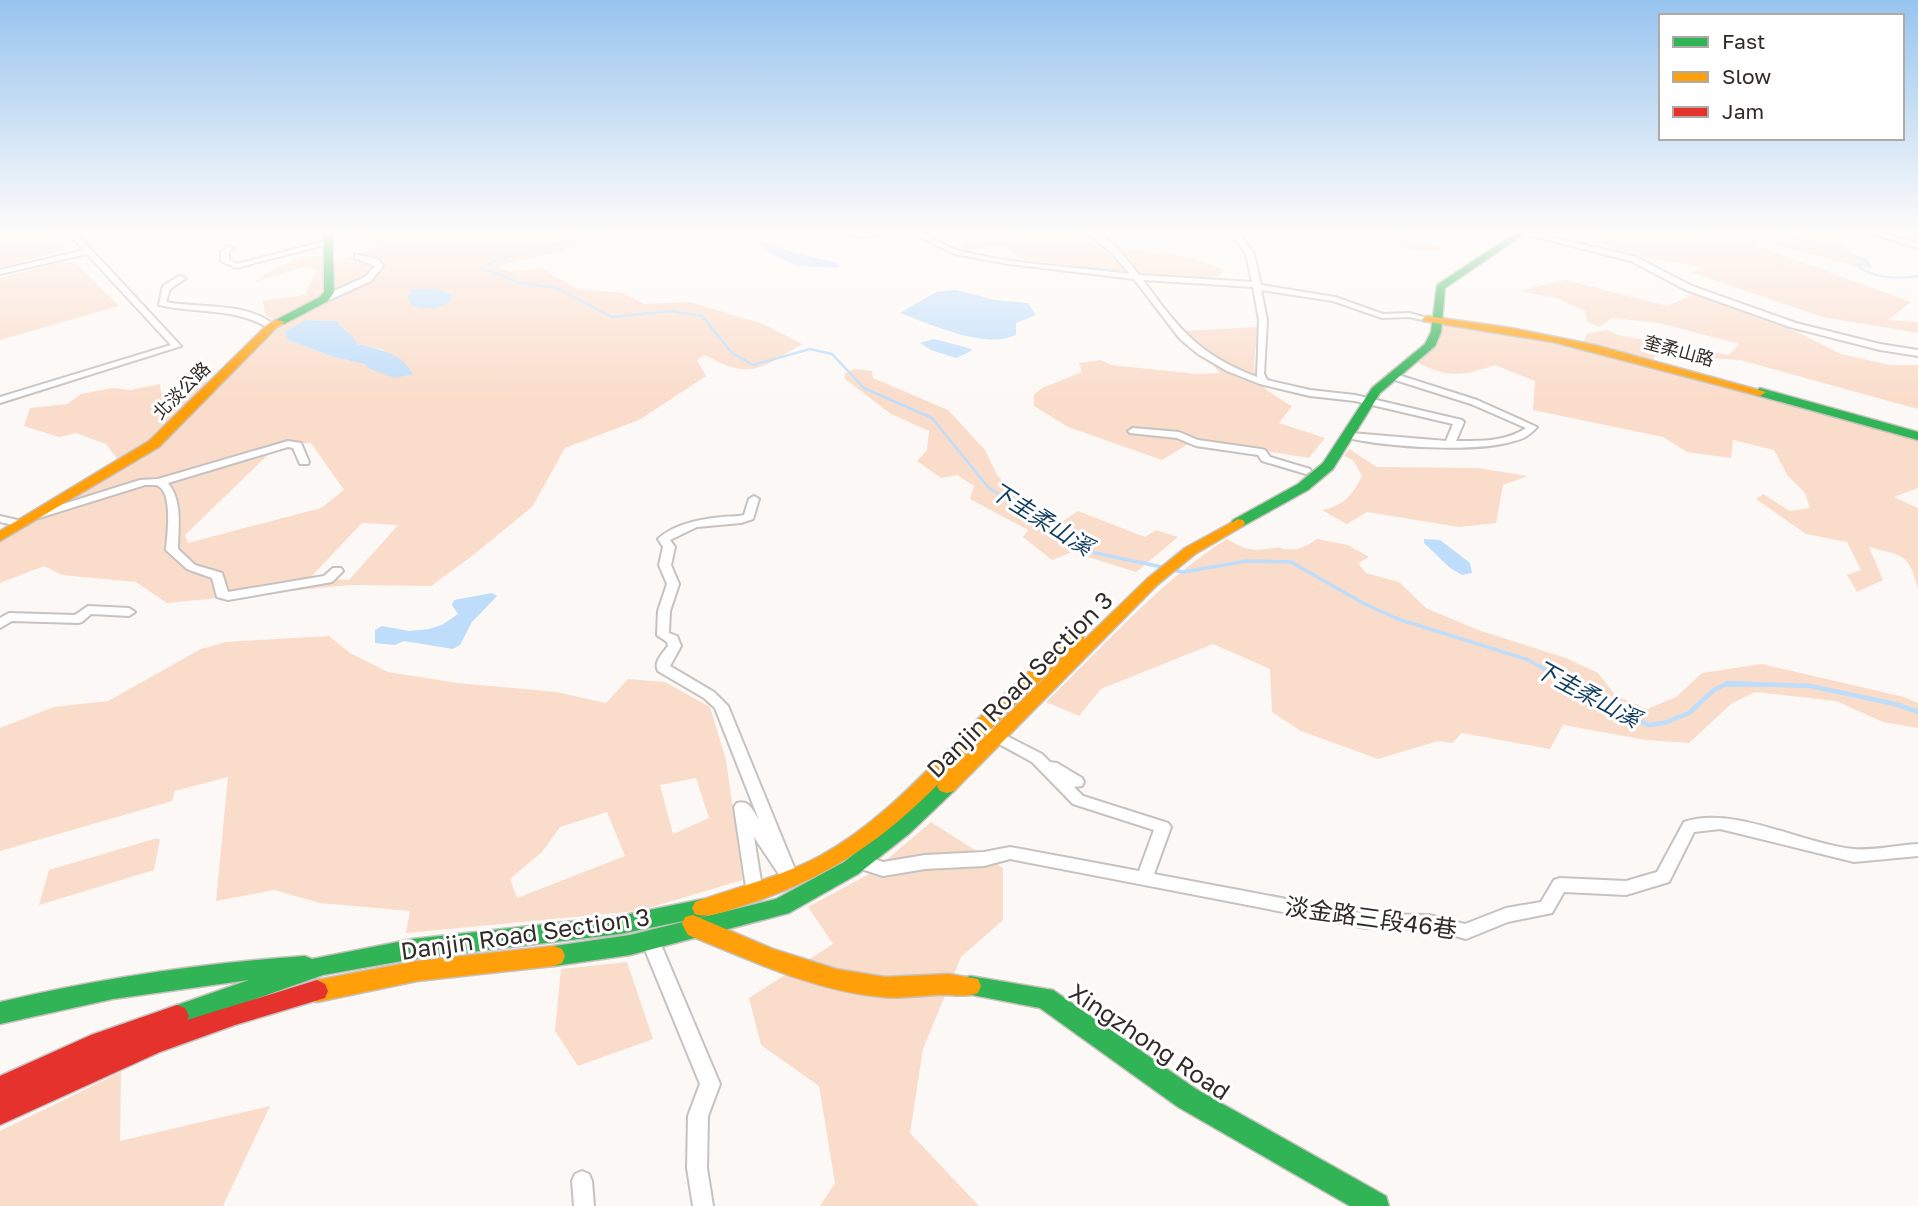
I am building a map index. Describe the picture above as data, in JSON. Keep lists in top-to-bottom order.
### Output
{
  "streets": {
    "main road": [
      "奎柔山路",
      "北淡公路",
      "Danjin Road Section 3",
      "Xingzhong Road"
    ],
    "street": ["淡金路三段46巷"]
  },
  "crossings": [
    ["Danjin Road Section 3", "淡金路三段46巷"],
    ["Danjin Road Section 3", "Xingzhong Road"]
  ],
  "water": ["下圭柔山溪"],
  "legend": ["Fast", "Slow", "Jam"]
}
